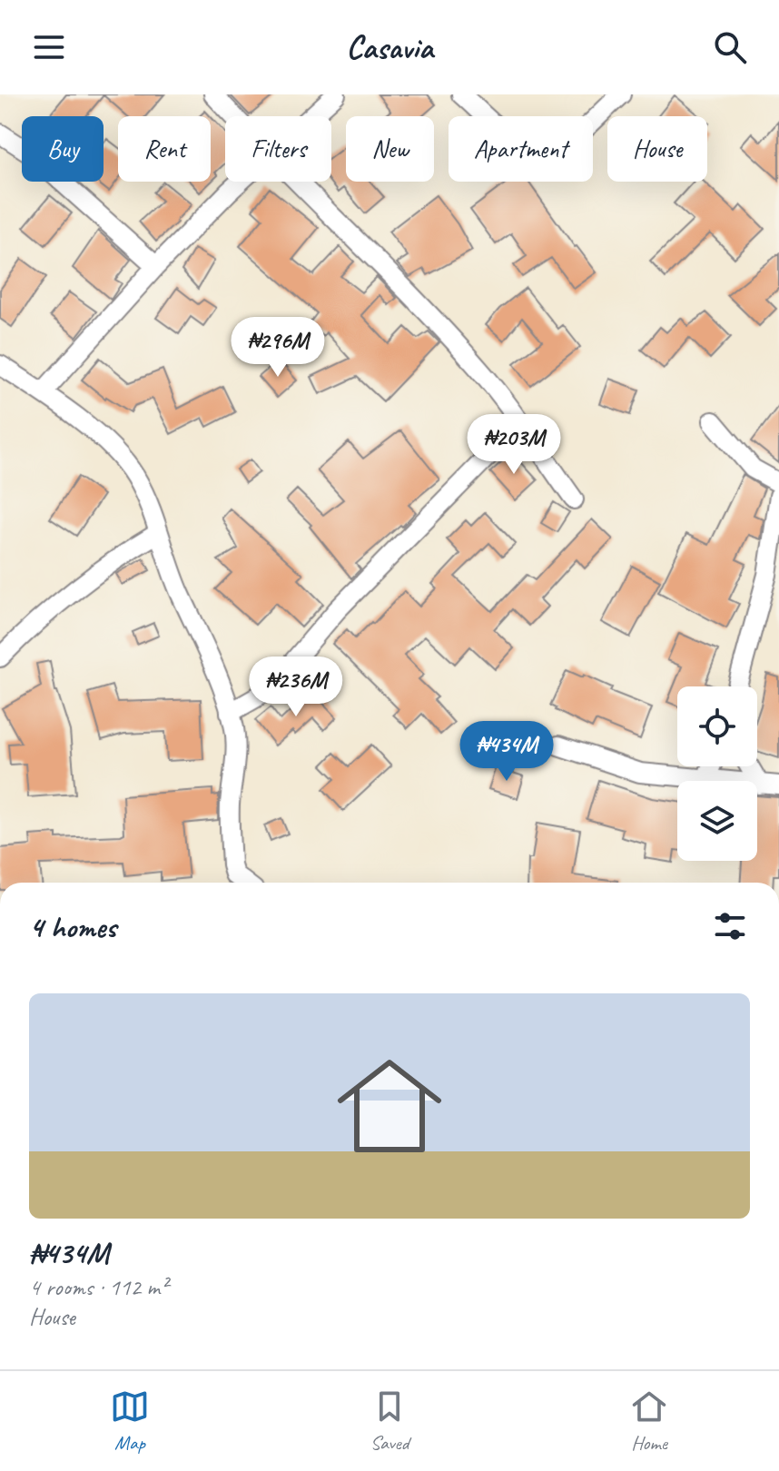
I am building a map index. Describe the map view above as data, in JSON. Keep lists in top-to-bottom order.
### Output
{
  "page": {
    "header": "Casavia",
    "chip": [
      "Buy",
      "Rent",
      "Filters",
      "New",
      "Apartment",
      "House"
    ],
    "price": [
      "₦296M",
      "₦203M",
      "₦236M",
      "₦434M"
    ],
    "heading": "4 homes",
    "list": [
      {
        "name": "₦434M",
        "note": "4 rooms · 112 m² · House"
      }
    ],
    "tabs": ["Map", "Saved", "Home"]
  }
}
